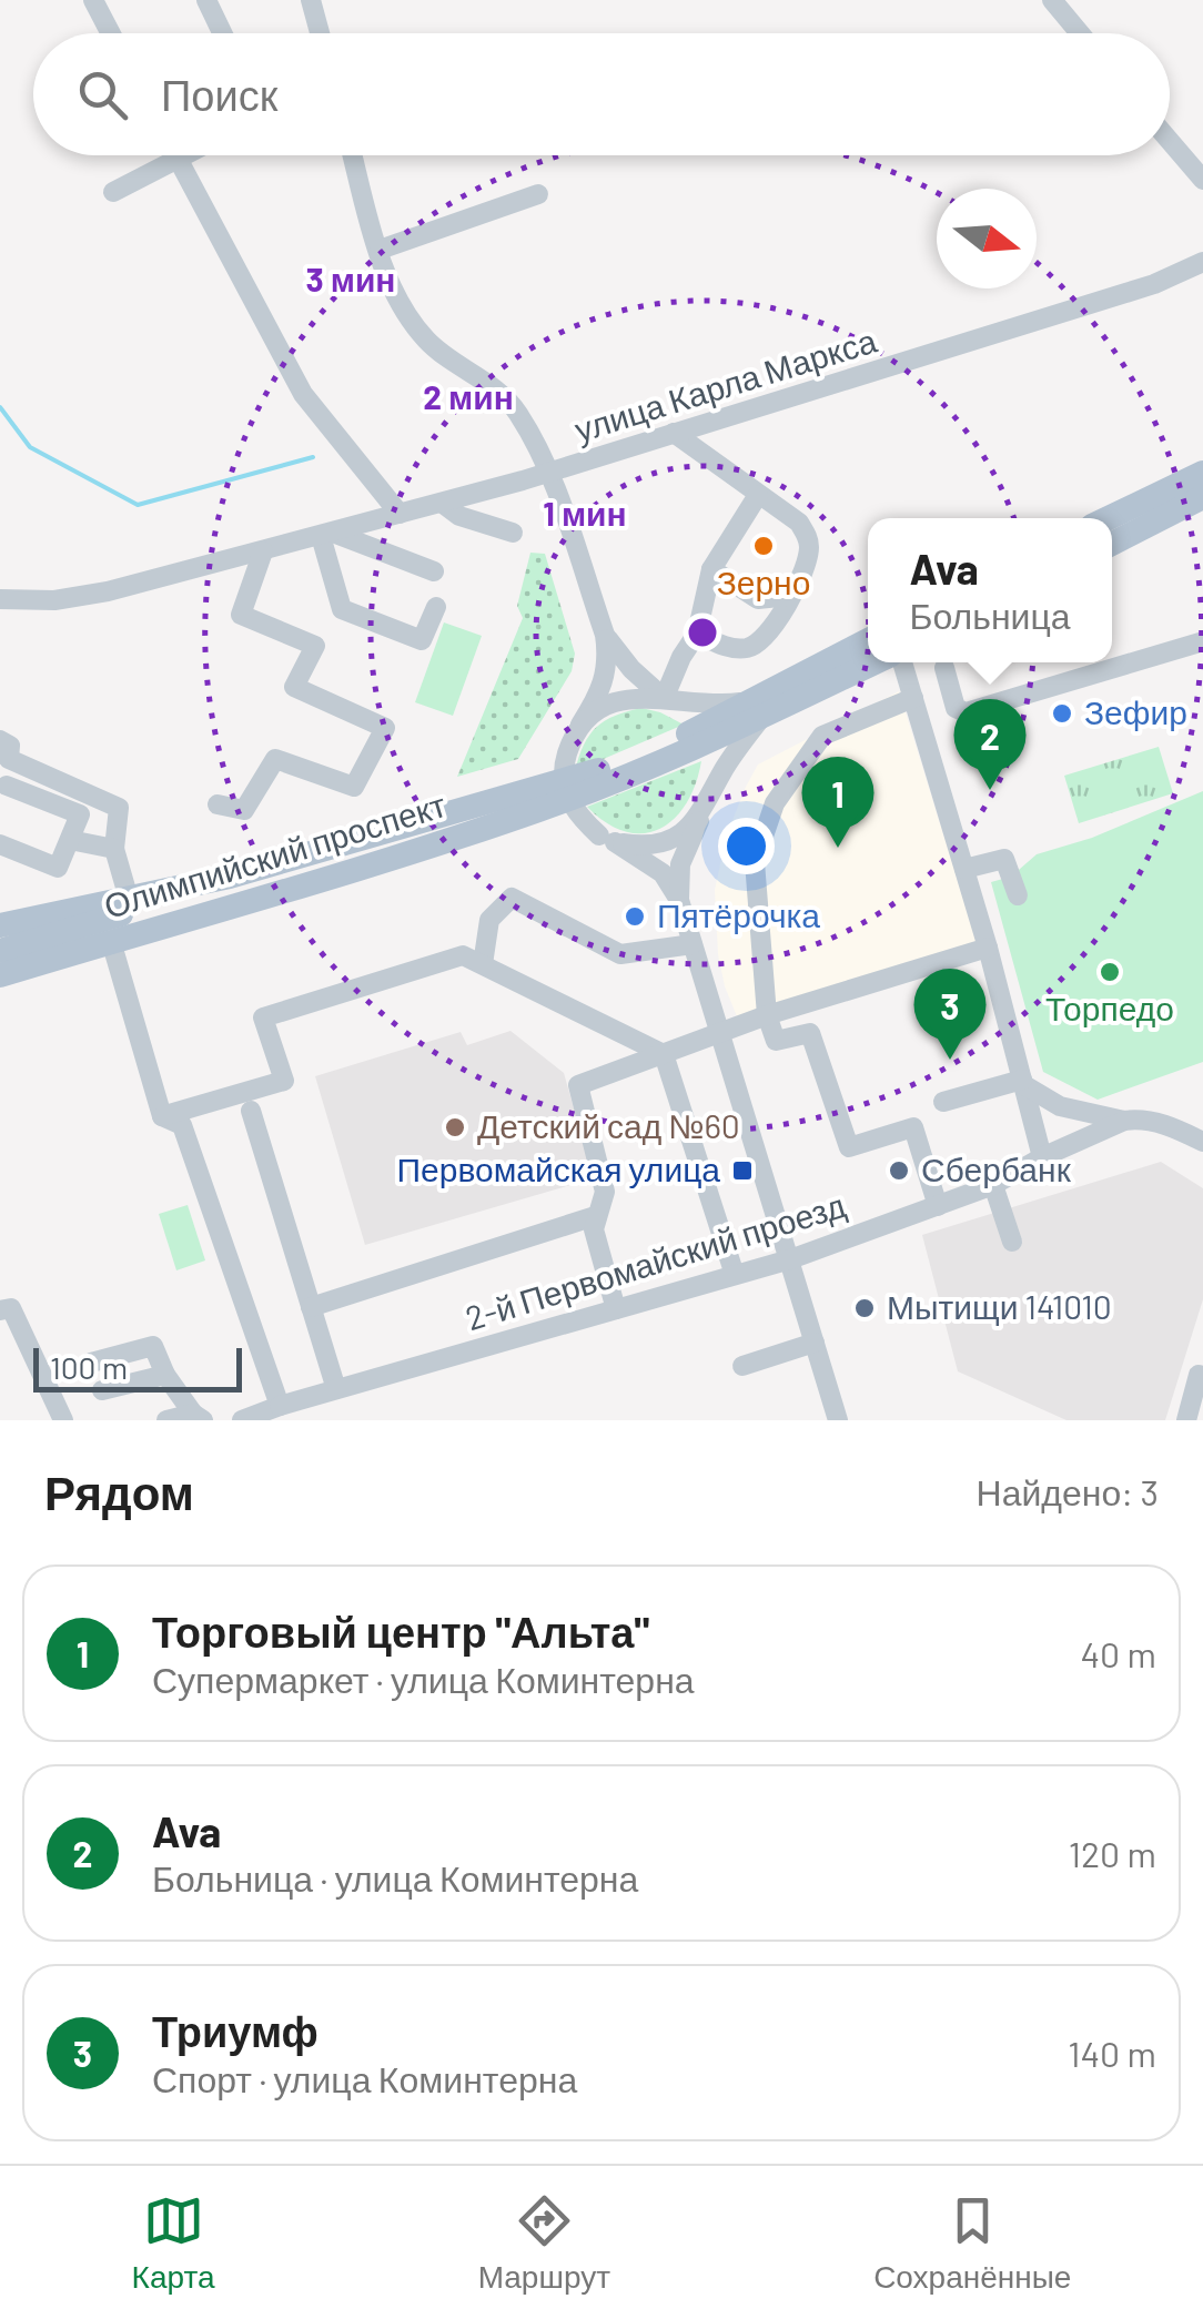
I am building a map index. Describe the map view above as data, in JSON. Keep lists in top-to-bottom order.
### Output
{
  "streets": {
    "main road": ["Олимпийский проспект"],
    "street": ["улица Карла Маркса", "2-й Первомайский проезд"]
  },
  "places": {
    "other": [
      "Зерно",
      "Зефир",
      "Пятёрочка",
      "Торпедо",
      "Детский сад №60",
      "Сбербанк",
      "Мытищи 141010"
    ],
    "transit": ["Первомайская улица"]
  },
  "scale_bar": "100 m",
  "north": "right",
  "page": {
    "search": "Поиск",
    "popup": ["Ava", "Больница"],
    "pins": ["2", "1", "3"],
    "scale": "100 m",
    "heading": ["Рядом", "Найдено: 3"],
    "list": [
      {
        "mark": "1",
        "name": "Торговый центр \"Альта\"",
        "note": "Супермаркет · улица Коминтерна",
        "value": "40 m"
      },
      {
        "mark": "2",
        "name": "Ava",
        "note": "Больница · улица Коминтерна",
        "value": "120 m"
      },
      {
        "mark": "3",
        "name": "Триумф",
        "note": "Спорт · улица Коминтерна",
        "value": "140 m"
      }
    ],
    "nav": ["Карта", "Маршрут", "Сохранённые"]
  },
  "rings": ["3 мин", "2 мин", "1 мин"]
}
